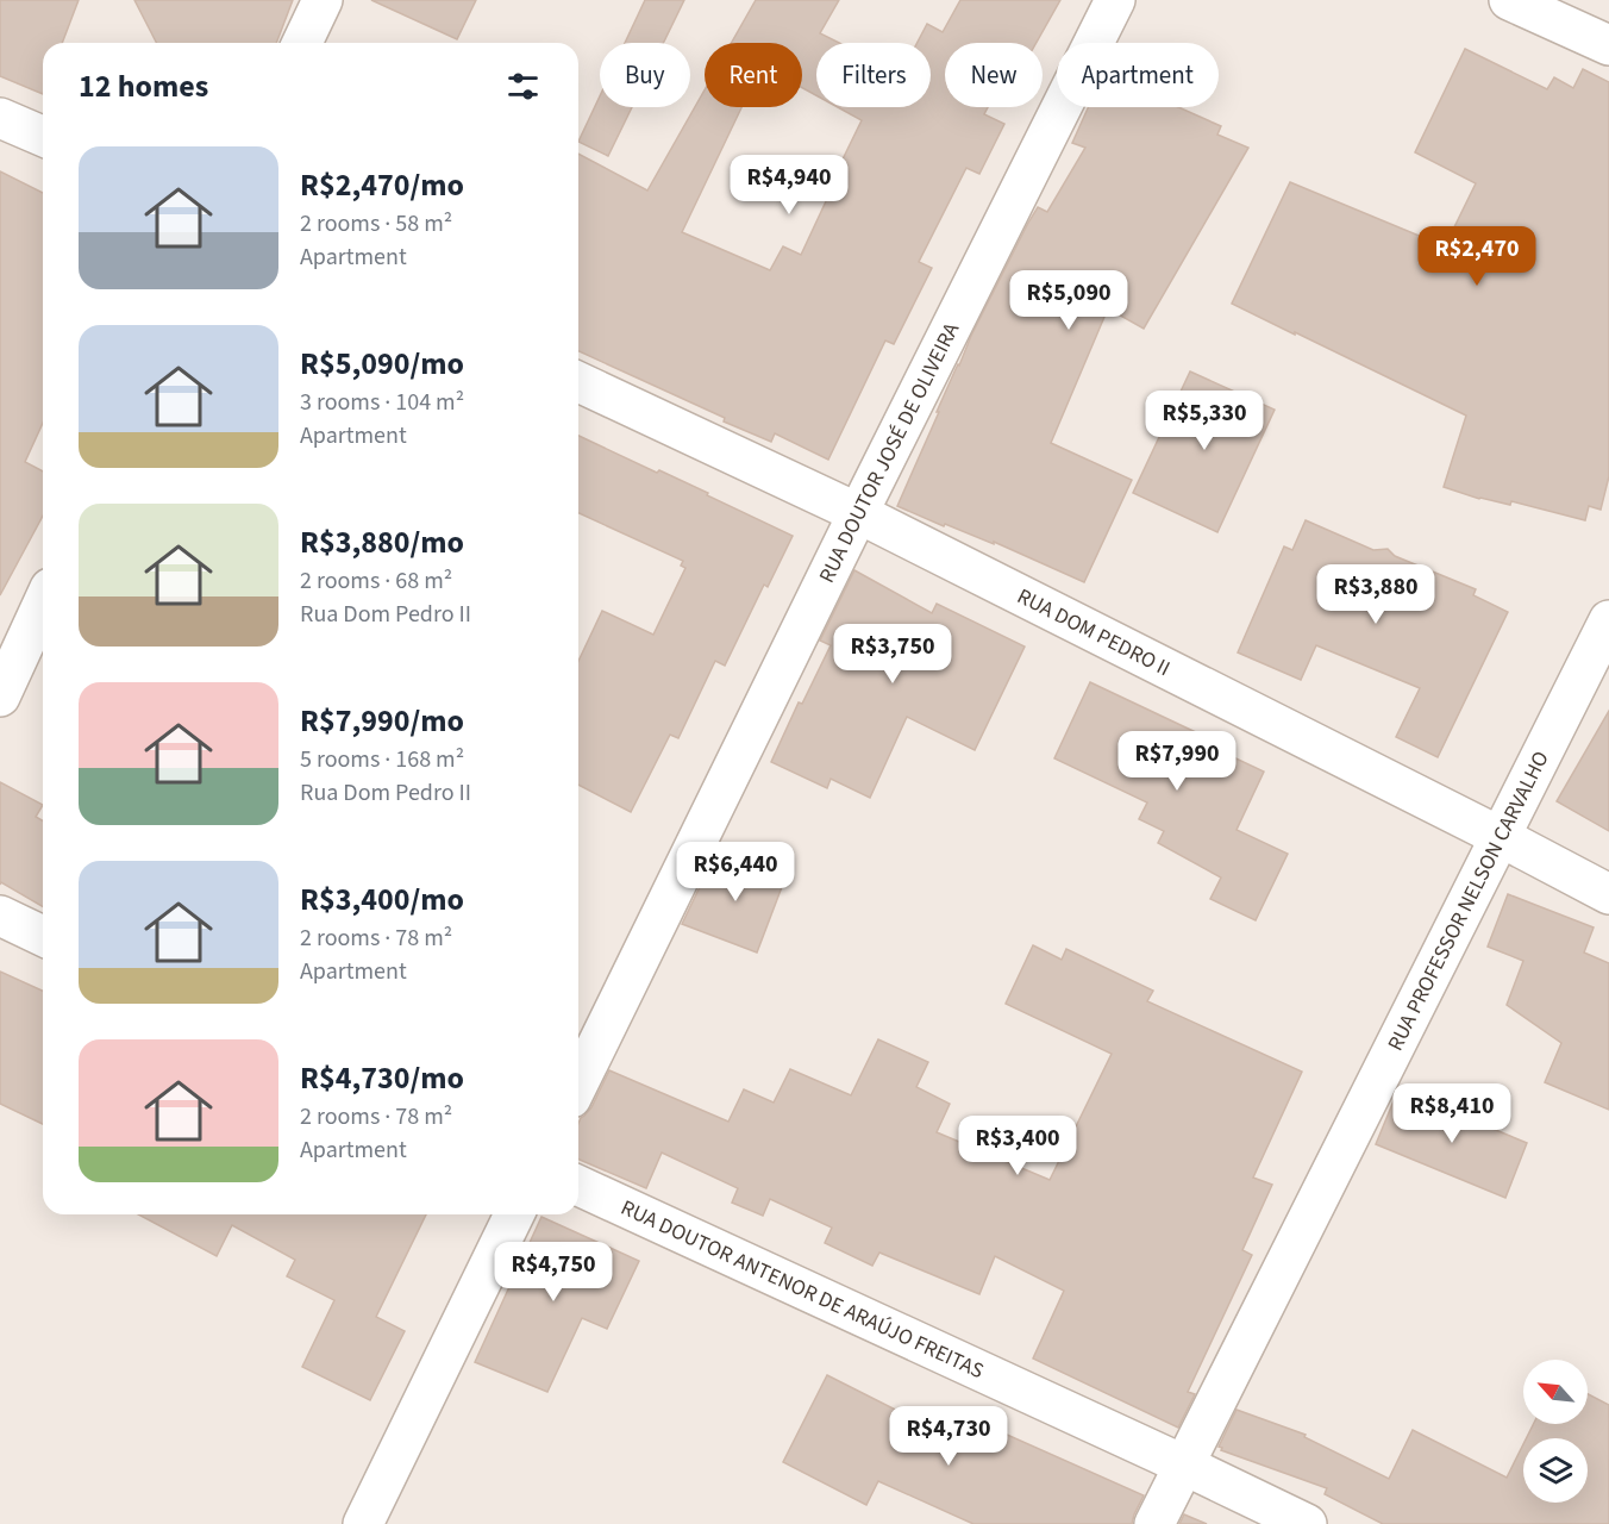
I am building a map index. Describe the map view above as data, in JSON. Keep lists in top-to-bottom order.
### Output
{
  "streets": {
    "street": [
      "RUA DOUTOR JOSÉ DE OLIVEIRA",
      "RUA DOM PEDRO II",
      "RUA PROFESSOR NELSON CARVALHO",
      "RUA DOUTOR ANTENOR DE ARAÚJO FREITAS"
    ]
  },
  "crossings": [
    ["RUA DOUTOR JOSÉ DE OLIVEIRA", "RUA DOM PEDRO II"],
    ["RUA DOM PEDRO II", "RUA PROFESSOR NELSON CARVALHO"],
    ["RUA PROFESSOR NELSON CARVALHO", "RUA DOUTOR ANTENOR DE ARAÚJO FREITAS"]
  ],
  "north": "top left",
  "page": {
    "chip": [
      "Buy",
      "Rent",
      "Filters",
      "New",
      "Apartment"
    ],
    "heading": "12 homes",
    "list": [
      {
        "name": "R$2,470/mo",
        "note": "2 rooms · 58 m² · Apartment"
      },
      {
        "name": "R$5,090/mo",
        "note": "3 rooms · 104 m² · Apartment"
      },
      {
        "name": "R$3,880/mo",
        "note": "2 rooms · 68 m² · Rua Dom Pedro II"
      },
      {
        "name": "R$7,990/mo",
        "note": "5 rooms · 168 m² · Rua Dom Pedro II"
      },
      {
        "name": "R$3,400/mo",
        "note": "2 rooms · 78 m² · Apartment"
      },
      {
        "name": "R$4,730/mo",
        "note": "2 rooms · 78 m² · Apartment"
      }
    ],
    "price": [
      "R$4,940",
      "R$2,470",
      "R$5,090",
      "R$5,330",
      "R$3,880",
      "R$3,750",
      "R$7,990",
      "R$6,440",
      "R$8,410",
      "R$3,400",
      "R$4,750",
      "R$4,730"
    ]
  }
}
